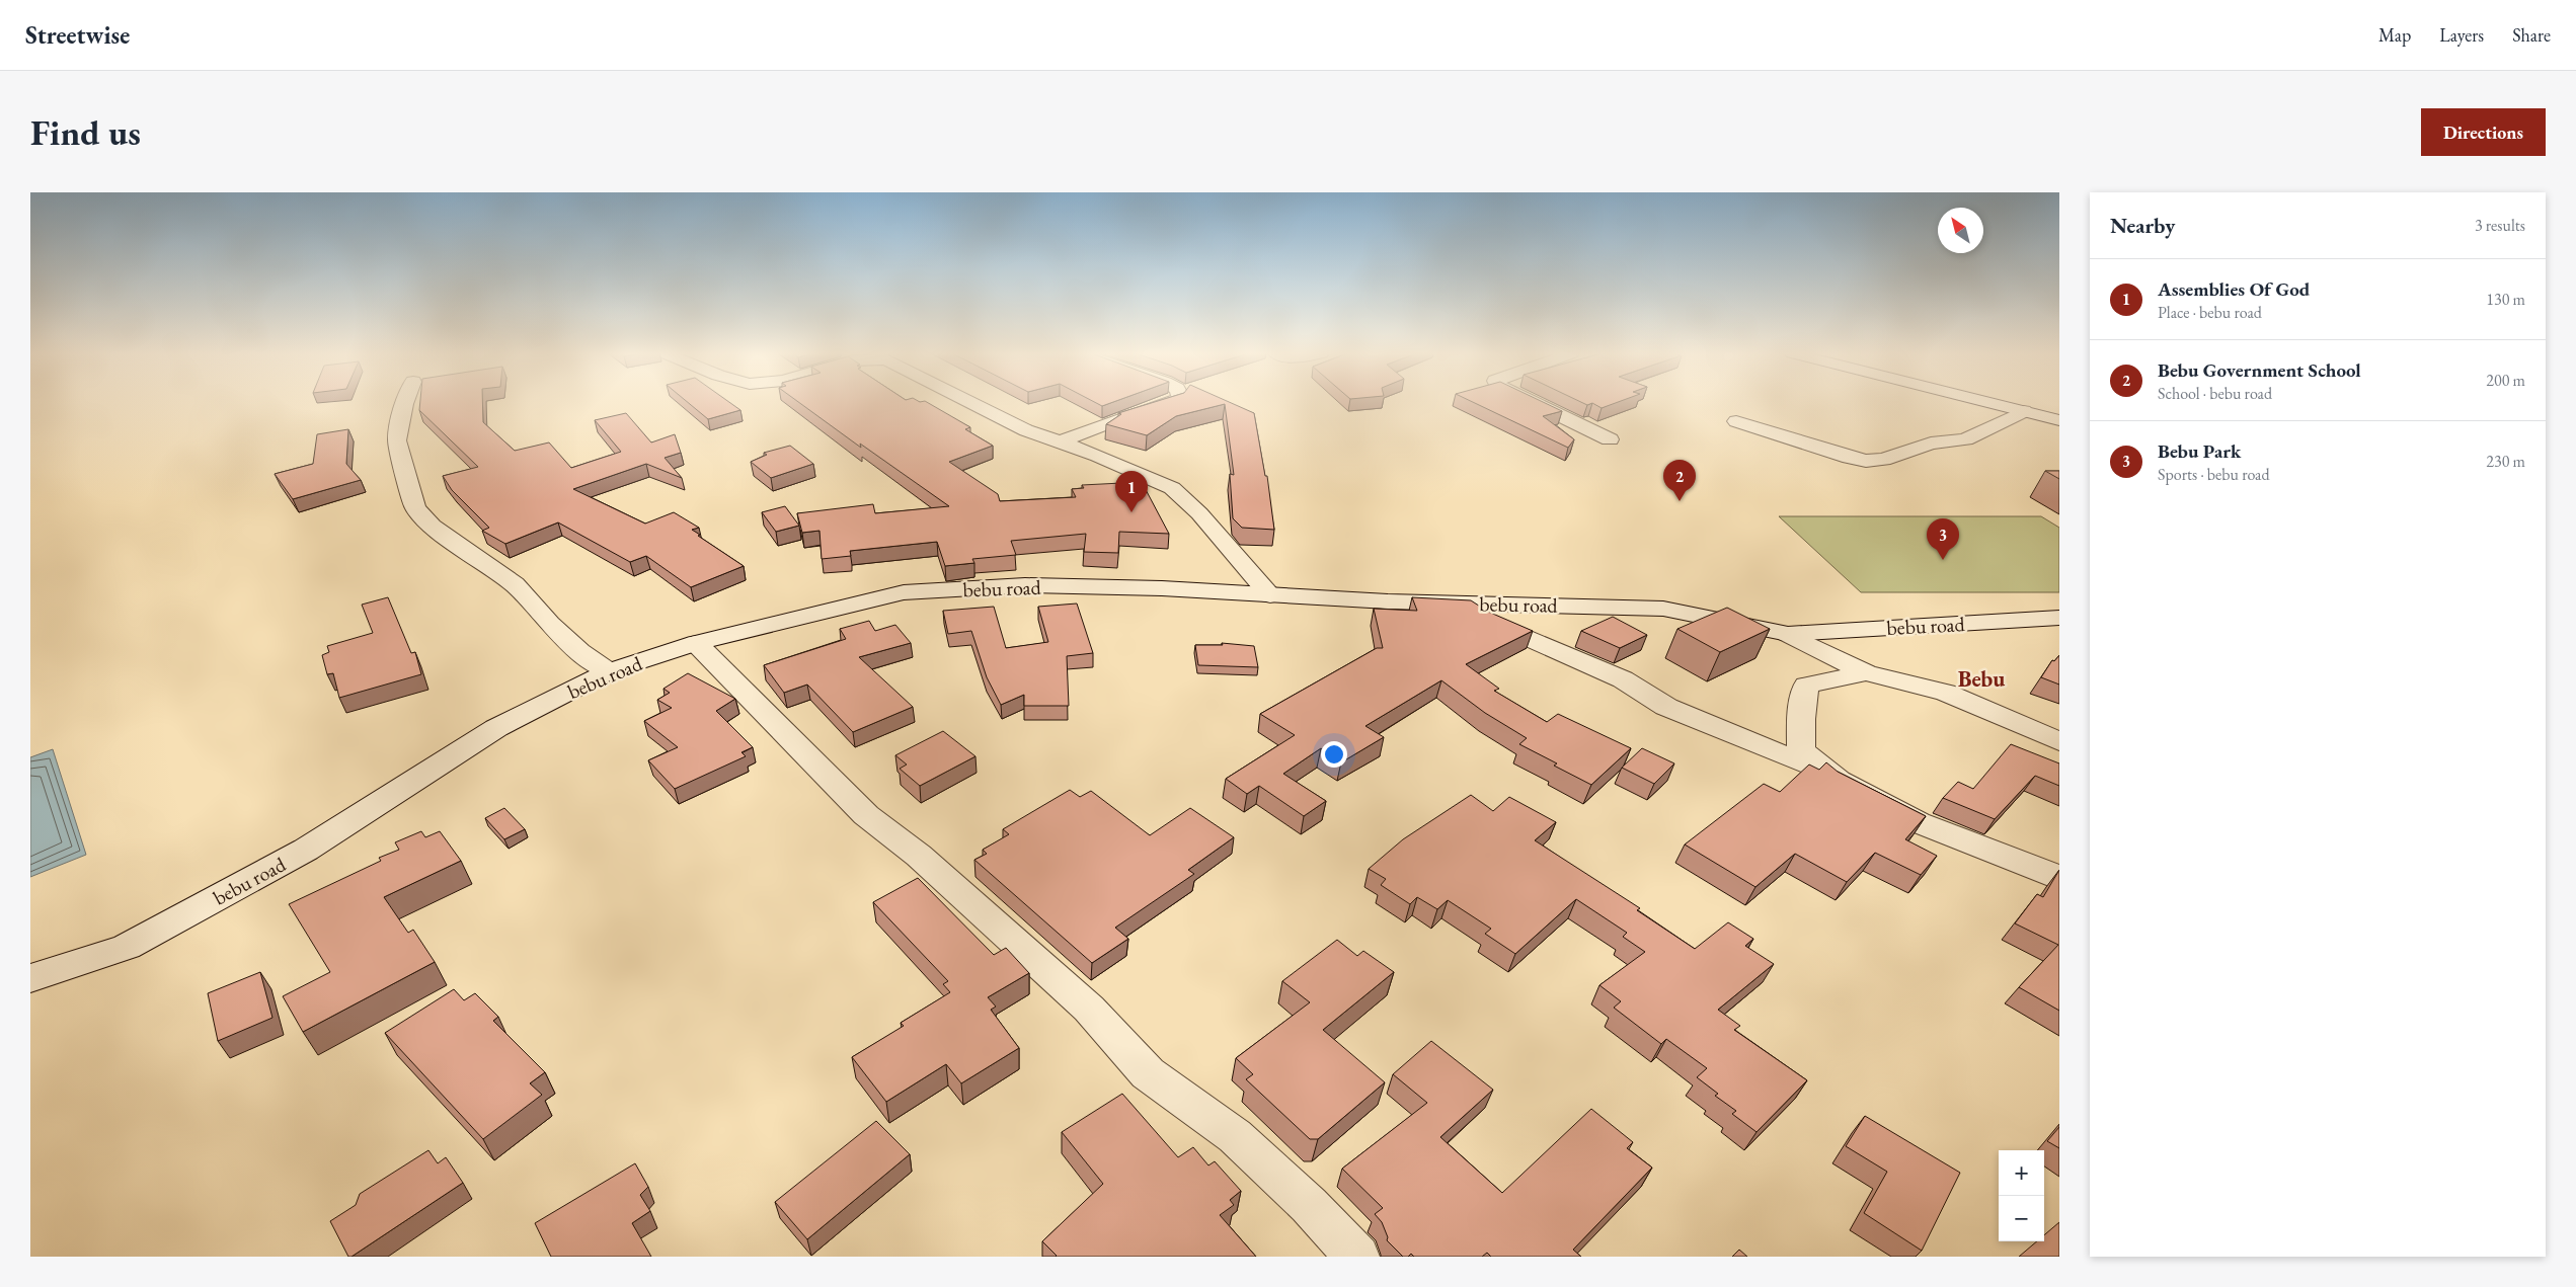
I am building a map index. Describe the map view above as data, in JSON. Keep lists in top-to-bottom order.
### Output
{
  "streets": {
    "street": ["bebu road"]
  },
  "districts": ["Bebu"],
  "north": "top left",
  "page": {
    "header": "Streetwise",
    "nav": ["Map", "Layers", "Share"],
    "buttons": "Directions",
    "title": "Find us",
    "heading": ["Nearby", "3 results"],
    "list": [
      {
        "mark": "1",
        "name": "Assemblies Of God",
        "note": "Place · bebu road",
        "value": "130 m"
      },
      {
        "mark": "2",
        "name": "Bebu Government School",
        "note": "School · bebu road",
        "value": "200 m"
      },
      {
        "mark": "3",
        "name": "Bebu Park",
        "note": "Sports · bebu road",
        "value": "230 m"
      }
    ],
    "pins": ["2", "1", "3"],
    "map_buttons": ["+", "−"]
  }
}
